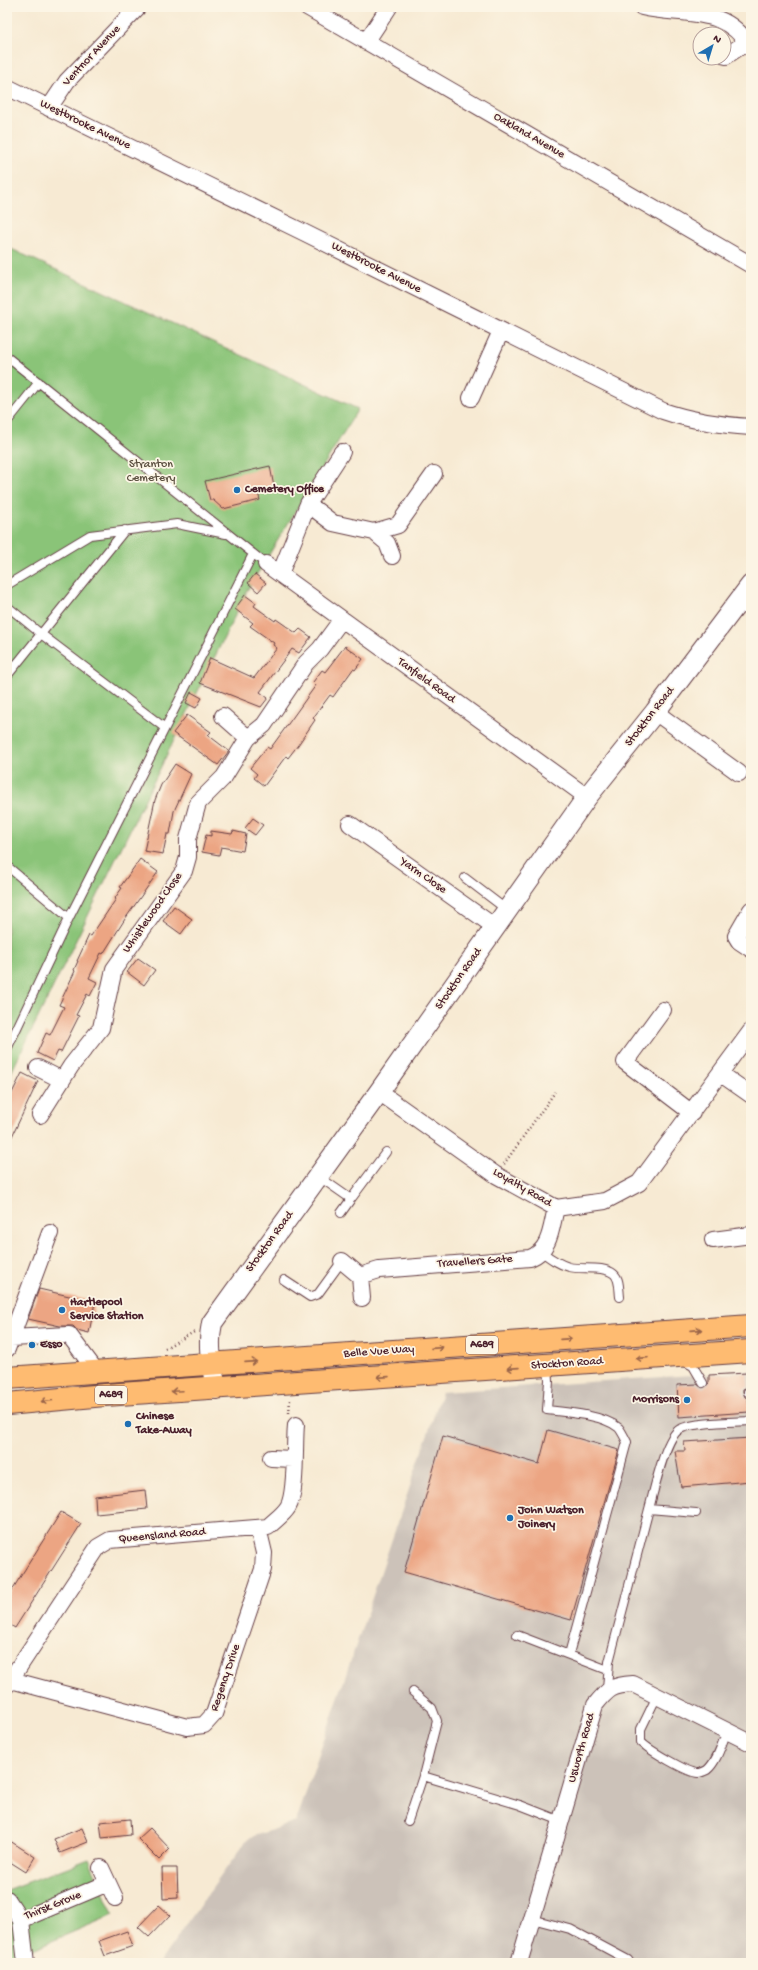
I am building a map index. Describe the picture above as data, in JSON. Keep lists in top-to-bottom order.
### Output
{
  "streets": {
    "highway": ["Stockton Road", "A689", "Belle Vue Way"],
    "street": [
      "Ventnor Avenue",
      "Westbrooke Avenue",
      "Oakland Avenue",
      "Tanfield Road",
      "Yarm Close",
      "Whistlewood Close",
      "Loyalty Road",
      "Travellers Gate",
      "Queensland Road",
      "Regency Drive",
      "Usworth Road",
      "Thirsk Grove"
    ]
  },
  "crossings": [
    ["Ventnor Avenue", "Westbrooke Avenue"],
    ["Tanfield Road", "Stockton Road"],
    ["Tanfield Road", "Whistlewood Close"],
    ["Stockton Road", "Yarm Close"],
    ["Stockton Road", "Loyalty Road"],
    ["Stockton Road", "Belle Vue Way"],
    ["Queensland Road", "Regency Drive"]
  ],
  "one_way": ["Stockton Road", "Belle Vue Way"],
  "parks": ["Stranton Cemetery"],
  "places": [
    "Cemetery Office",
    "Hartlepool Service Station",
    "Esso",
    "Morrisons",
    "Chinese Take-Away",
    "John Watson Joinery"
  ],
  "north": "top right"
}
